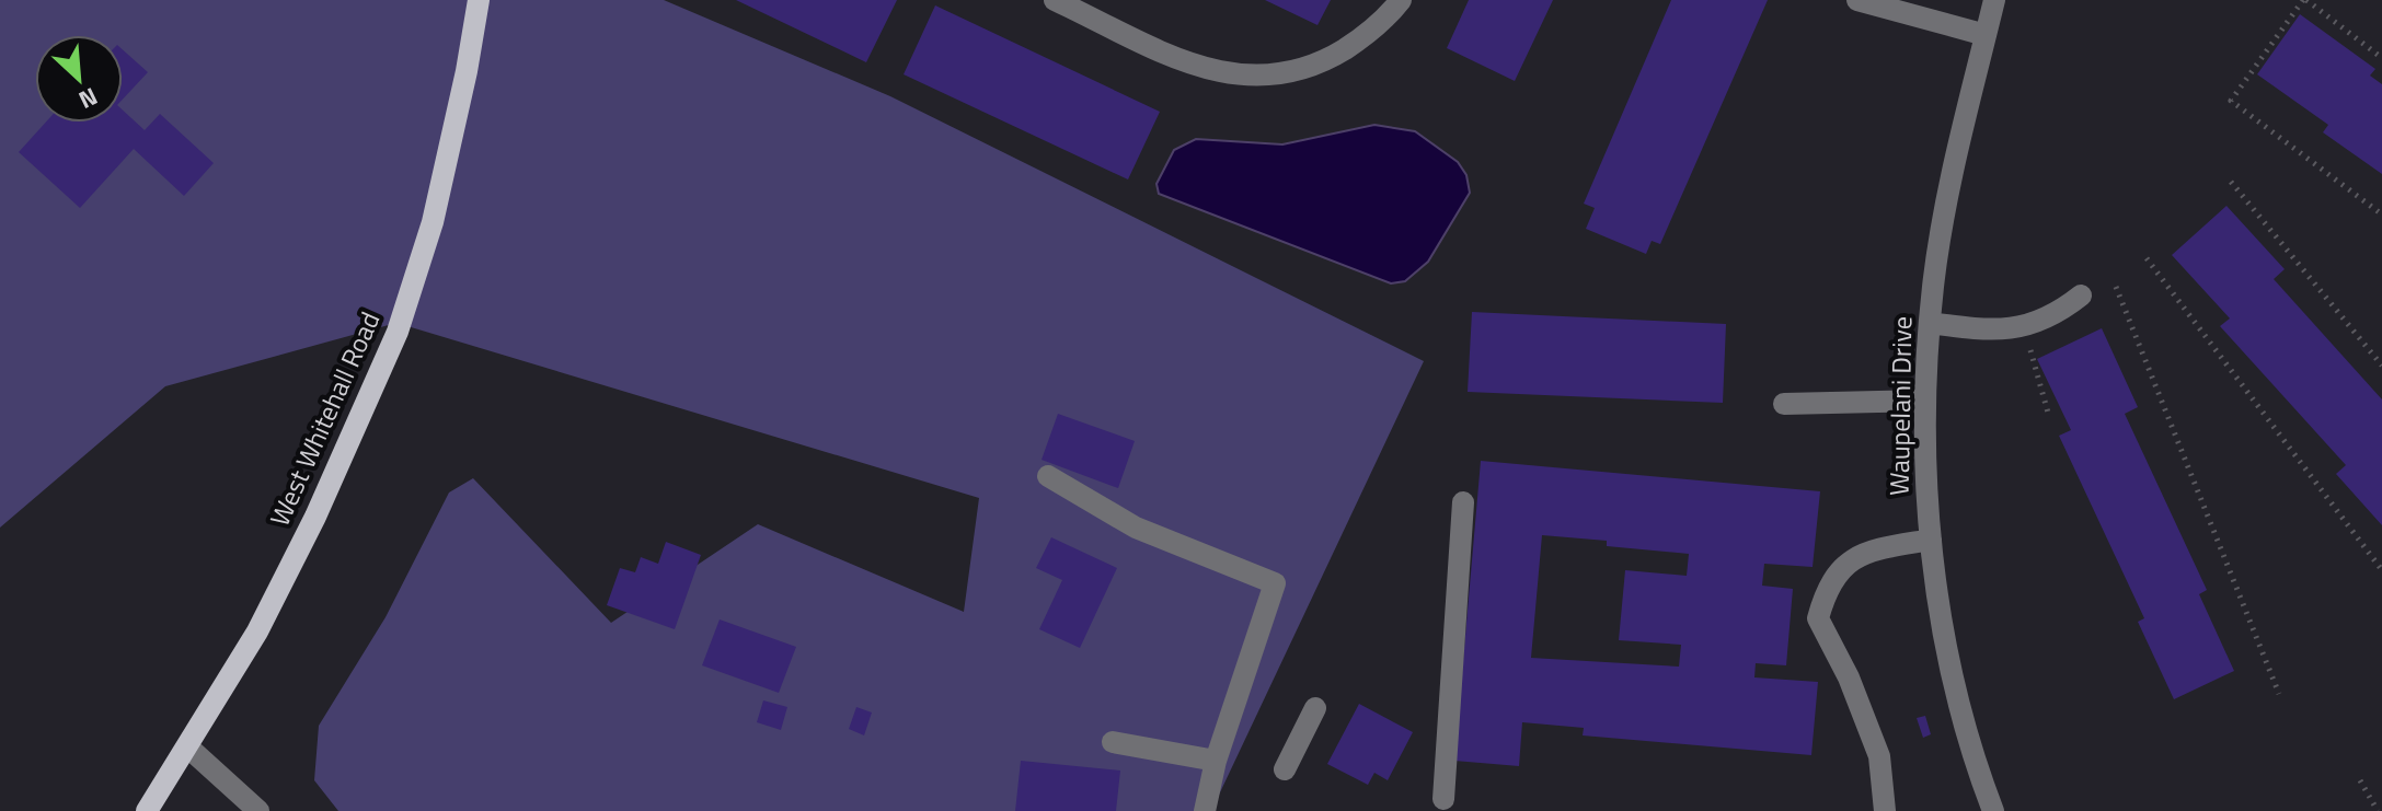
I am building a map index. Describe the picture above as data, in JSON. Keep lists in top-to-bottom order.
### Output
{
  "streets": {
    "main road": ["West Whitehall Road"],
    "street": ["Waupelani Drive"]
  },
  "north": "bottom right"
}
